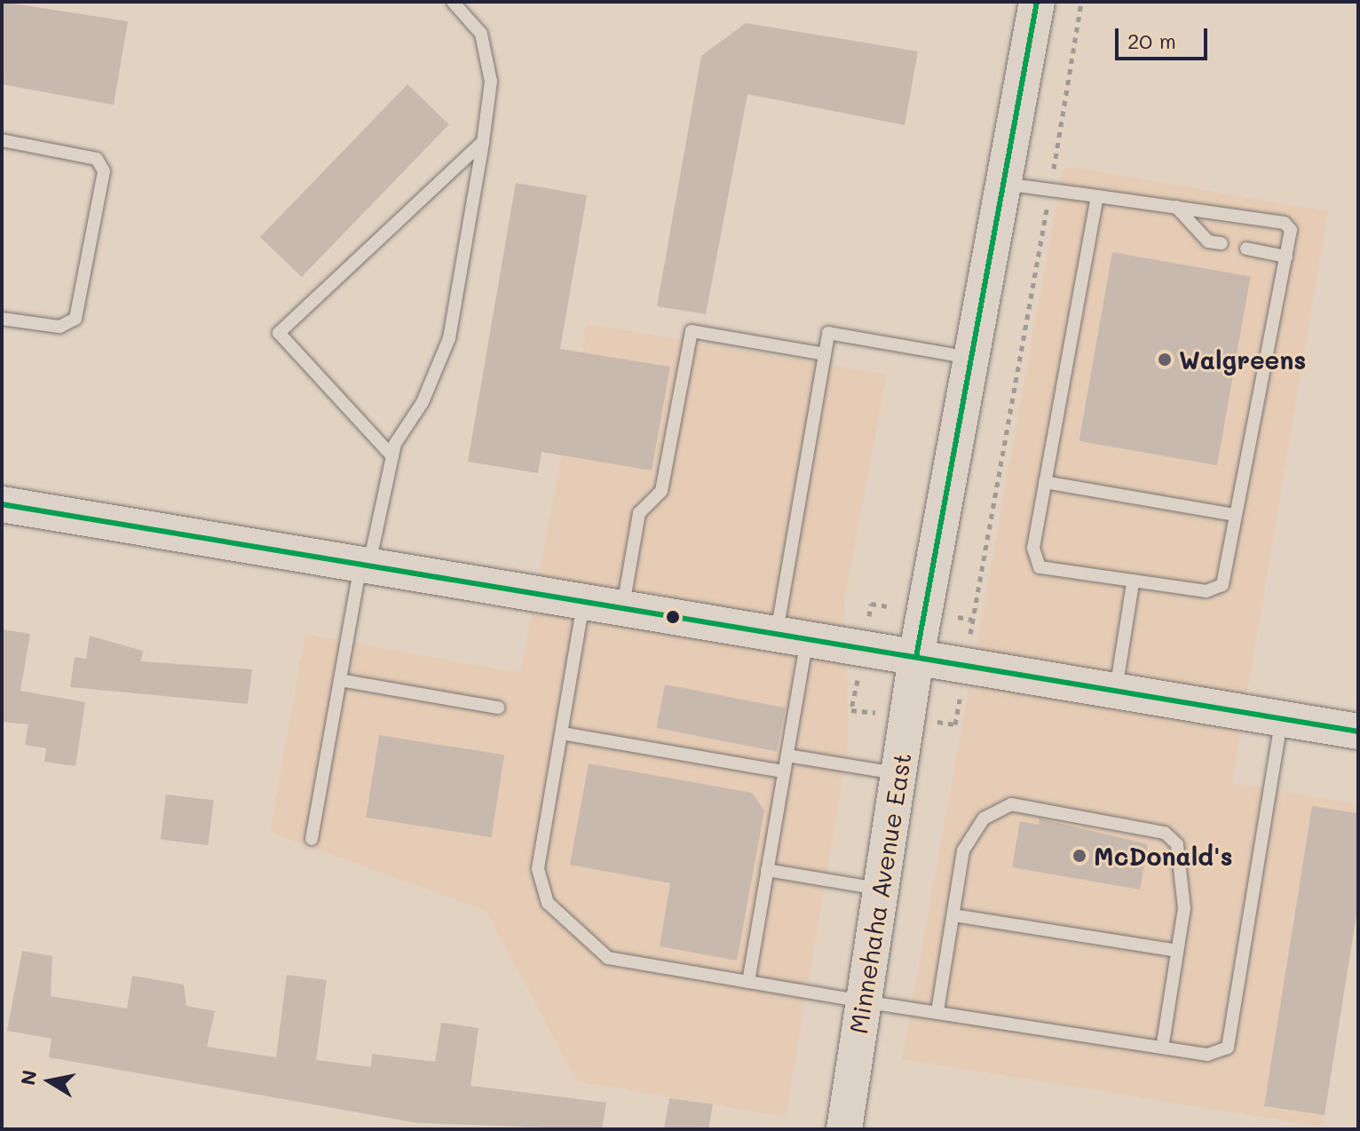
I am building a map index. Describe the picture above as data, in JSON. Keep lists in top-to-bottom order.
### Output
{
  "streets": {
    "main road": ["Minnehaha Avenue East"]
  },
  "places": ["Walgreens", "McDonald's"],
  "scale_bar": "20 m",
  "north": "left"
}
